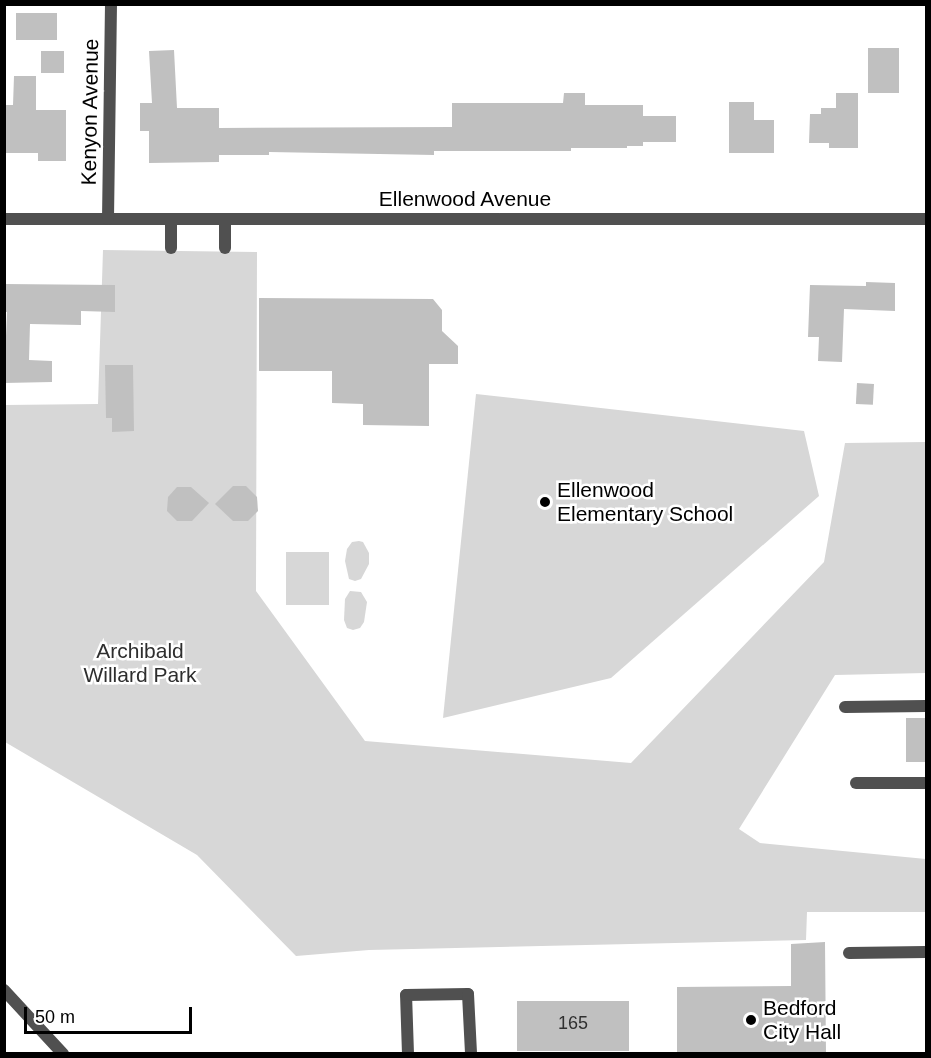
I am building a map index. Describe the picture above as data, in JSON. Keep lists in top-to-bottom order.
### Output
{
  "streets": {
    "street": ["Kenyon Avenue", "Ellenwood Avenue"]
  },
  "crossings": [
    ["Kenyon Avenue", "Ellenwood Avenue"]
  ],
  "parks": ["Archibald Willard Park"],
  "places": ["Ellenwood Elementary School", "Bedford City Hall"],
  "house_numbers": ["165"],
  "scale_bar": "50 m"
}
